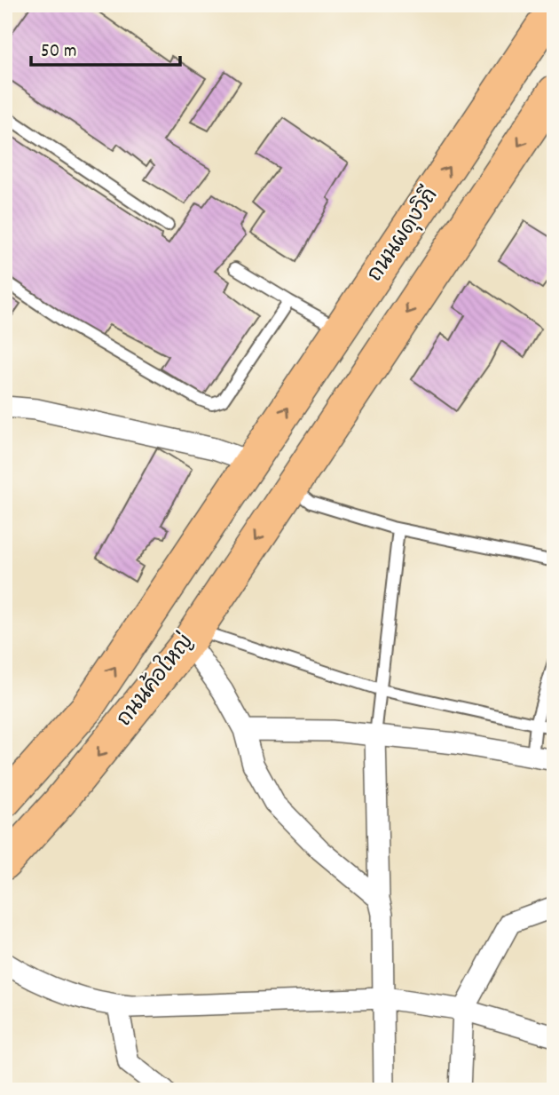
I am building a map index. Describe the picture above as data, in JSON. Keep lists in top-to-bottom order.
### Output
{
  "streets": {
    "main road": ["ถนนผดุงวิถี", "ถนนค้อใหญ่"]
  },
  "crossings": [
    ["ถนนผดุงวิถี", "ถนนค้อใหญ่"]
  ],
  "scale_bar": "50 m"
}
